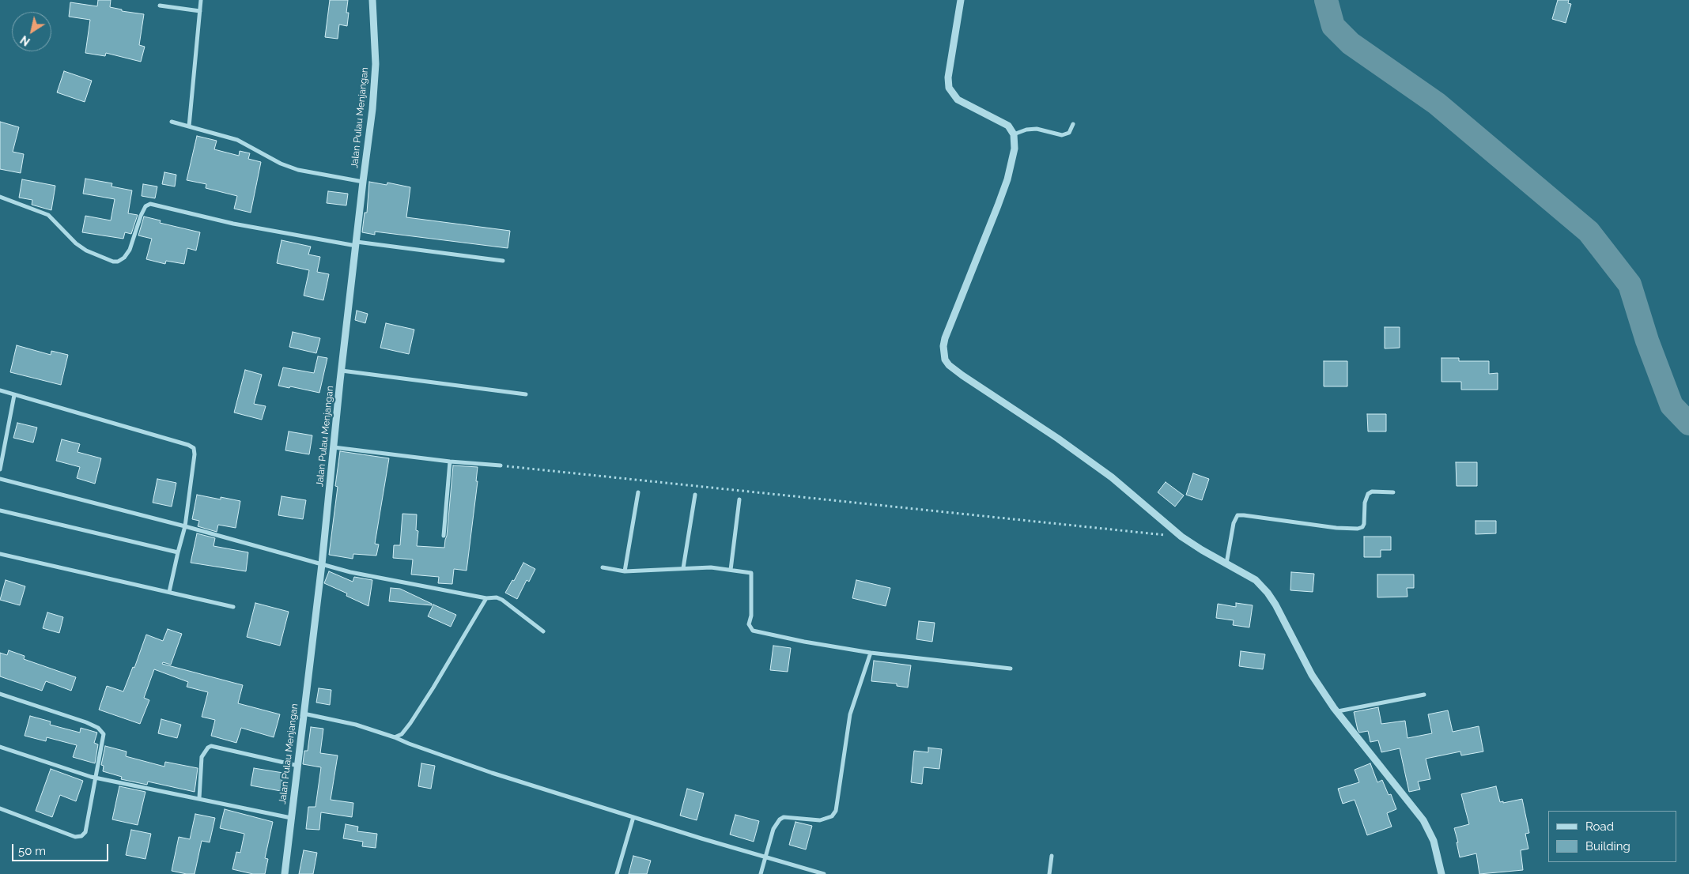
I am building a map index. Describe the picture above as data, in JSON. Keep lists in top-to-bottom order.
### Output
{
  "streets": {
    "street": ["Jalan Pulau Menjangan"]
  },
  "legend": ["Road", "Building"],
  "scale_bar": "50 m",
  "north": "bottom left"
}
